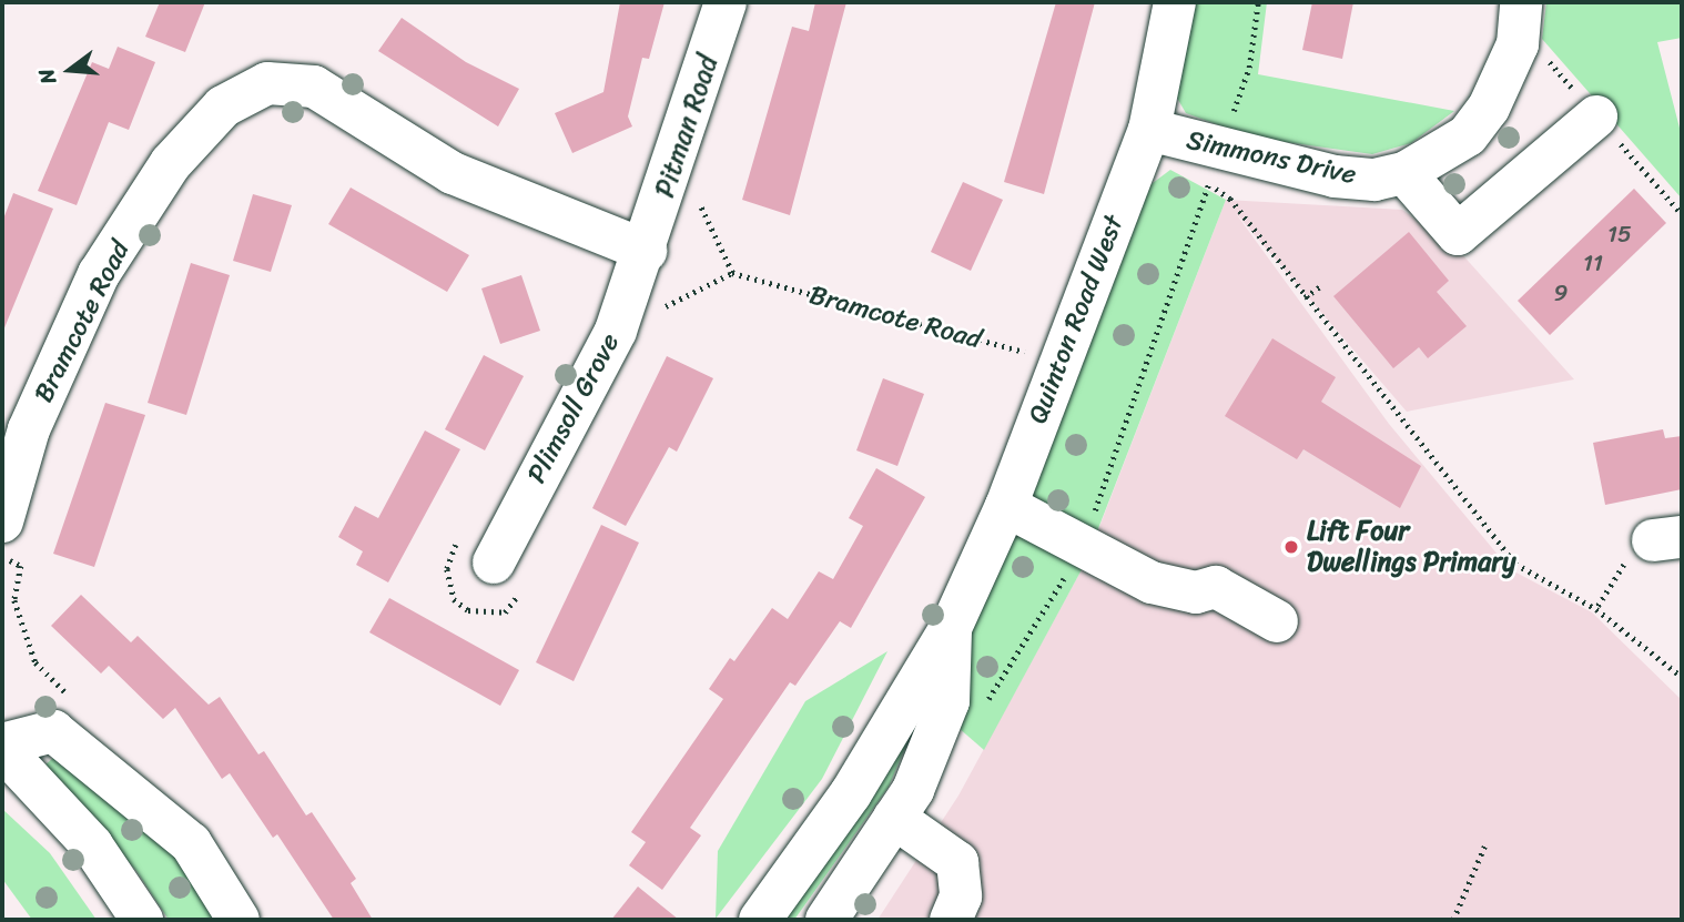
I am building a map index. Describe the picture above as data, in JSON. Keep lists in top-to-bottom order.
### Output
{
  "streets": {
    "street": [
      "Pitman Road",
      "Simmons Drive",
      "Bramcote Road",
      "Quinton Road West",
      "Plimsoll Grove"
    ]
  },
  "crossings": [
    ["Pitman Road", "Bramcote Road"],
    ["Pitman Road", "Plimsoll Grove"],
    ["Simmons Drive", "Quinton Road West"],
    ["Bramcote Road", "Quinton Road West"],
    ["Bramcote Road", "Plimsoll Grove"]
  ],
  "places": ["Lift Four Dwellings Primary"],
  "house_numbers": ["15", "11", "9"],
  "north": "left"
}
